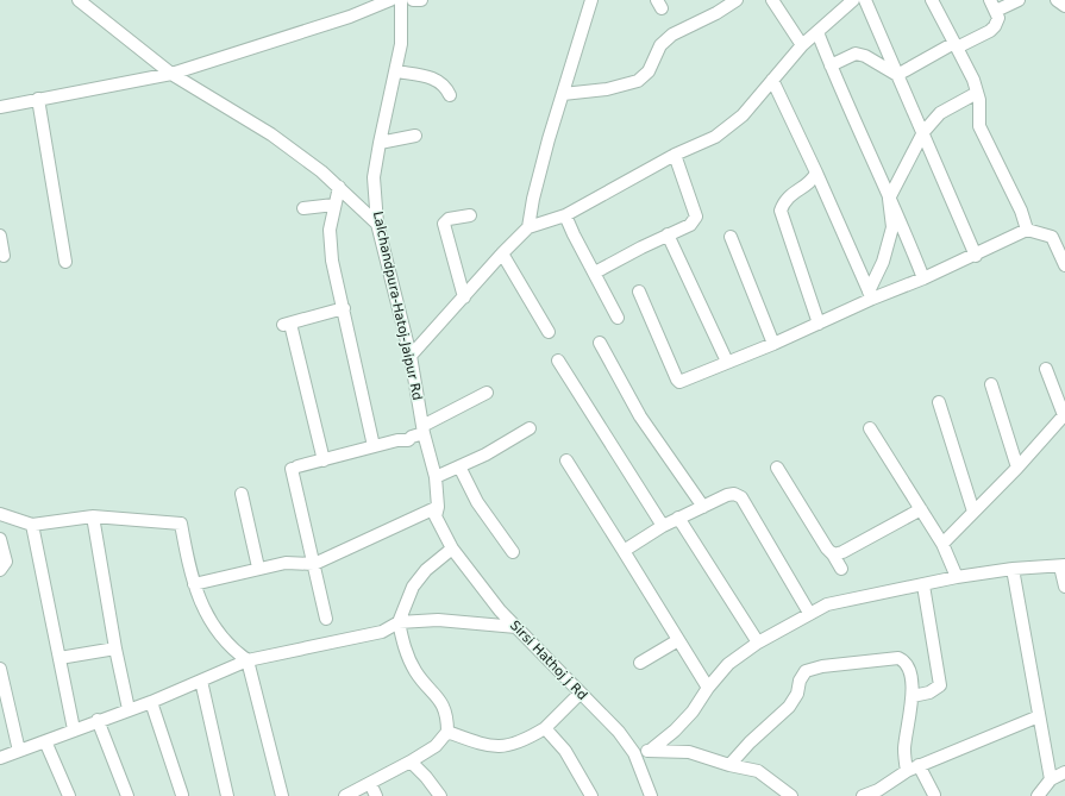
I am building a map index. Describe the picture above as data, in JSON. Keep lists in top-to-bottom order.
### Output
{
  "streets": {
    "street": ["Lalchandpura-Hatoj-Jaipur Rd", "Sirsi Hathoj j Rd"]
  },
  "crossings": [
    ["Lalchandpura-Hatoj-Jaipur Rd", "Sirsi Hathoj j Rd"]
  ]
}
